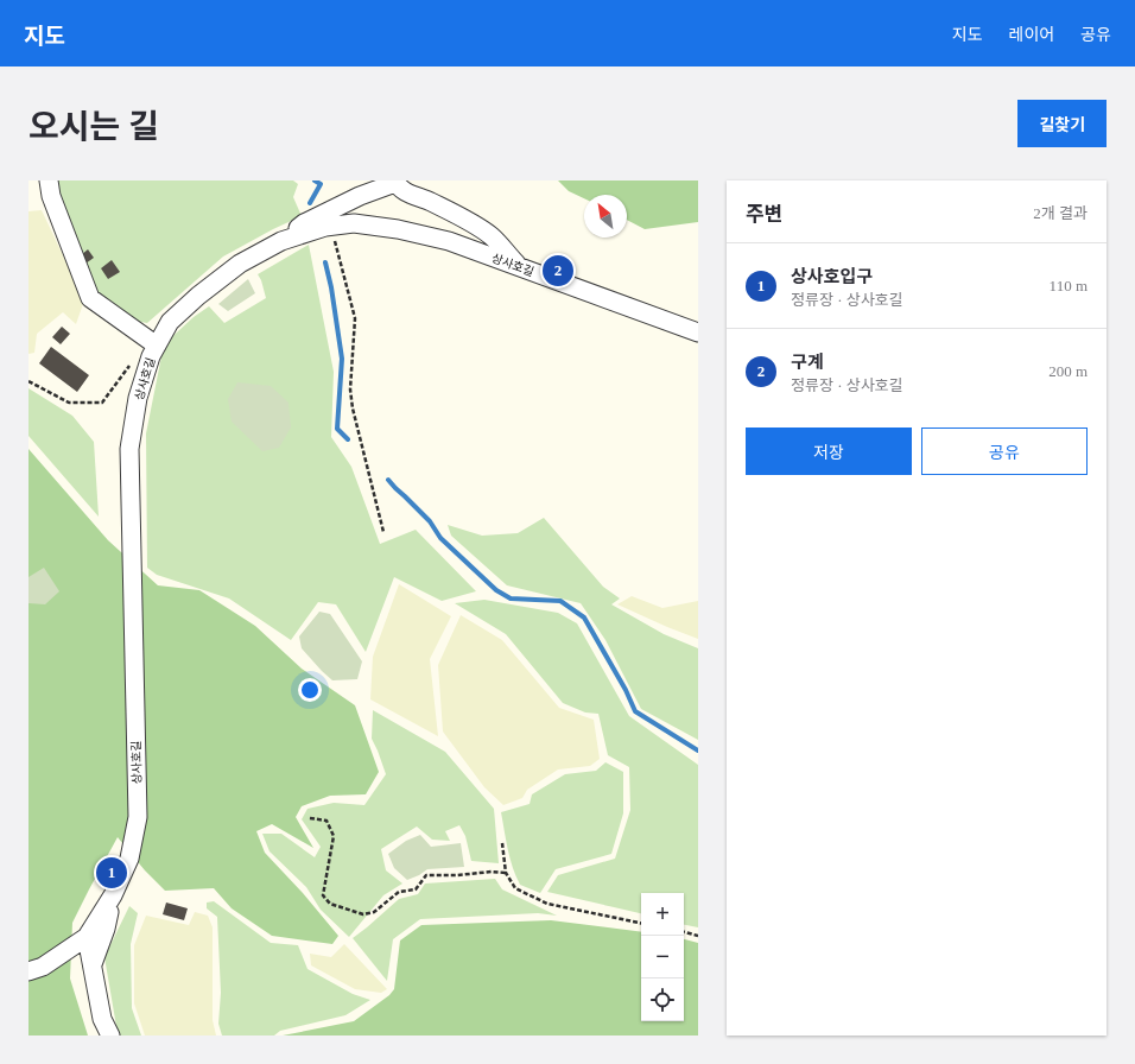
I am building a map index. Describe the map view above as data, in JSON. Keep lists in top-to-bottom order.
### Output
{
  "streets": {
    "street": ["상사호길"]
  },
  "north": "top left",
  "page": {
    "header": "지도",
    "nav": ["지도", "레이어", "공유"],
    "title": "오시는 길",
    "buttons": [
      "길찾기",
      ["저장", "공유"]
    ],
    "heading": ["주변", "2개 결과"],
    "list": [
      {
        "mark": "1",
        "name": "상사호입구",
        "note": "정류장 · 상사호길",
        "value": "110 m"
      },
      {
        "mark": "2",
        "name": "구계",
        "note": "정류장 · 상사호길",
        "value": "200 m"
      }
    ],
    "pins": ["2", "1"],
    "map_buttons": ["+", "−"]
  }
}
